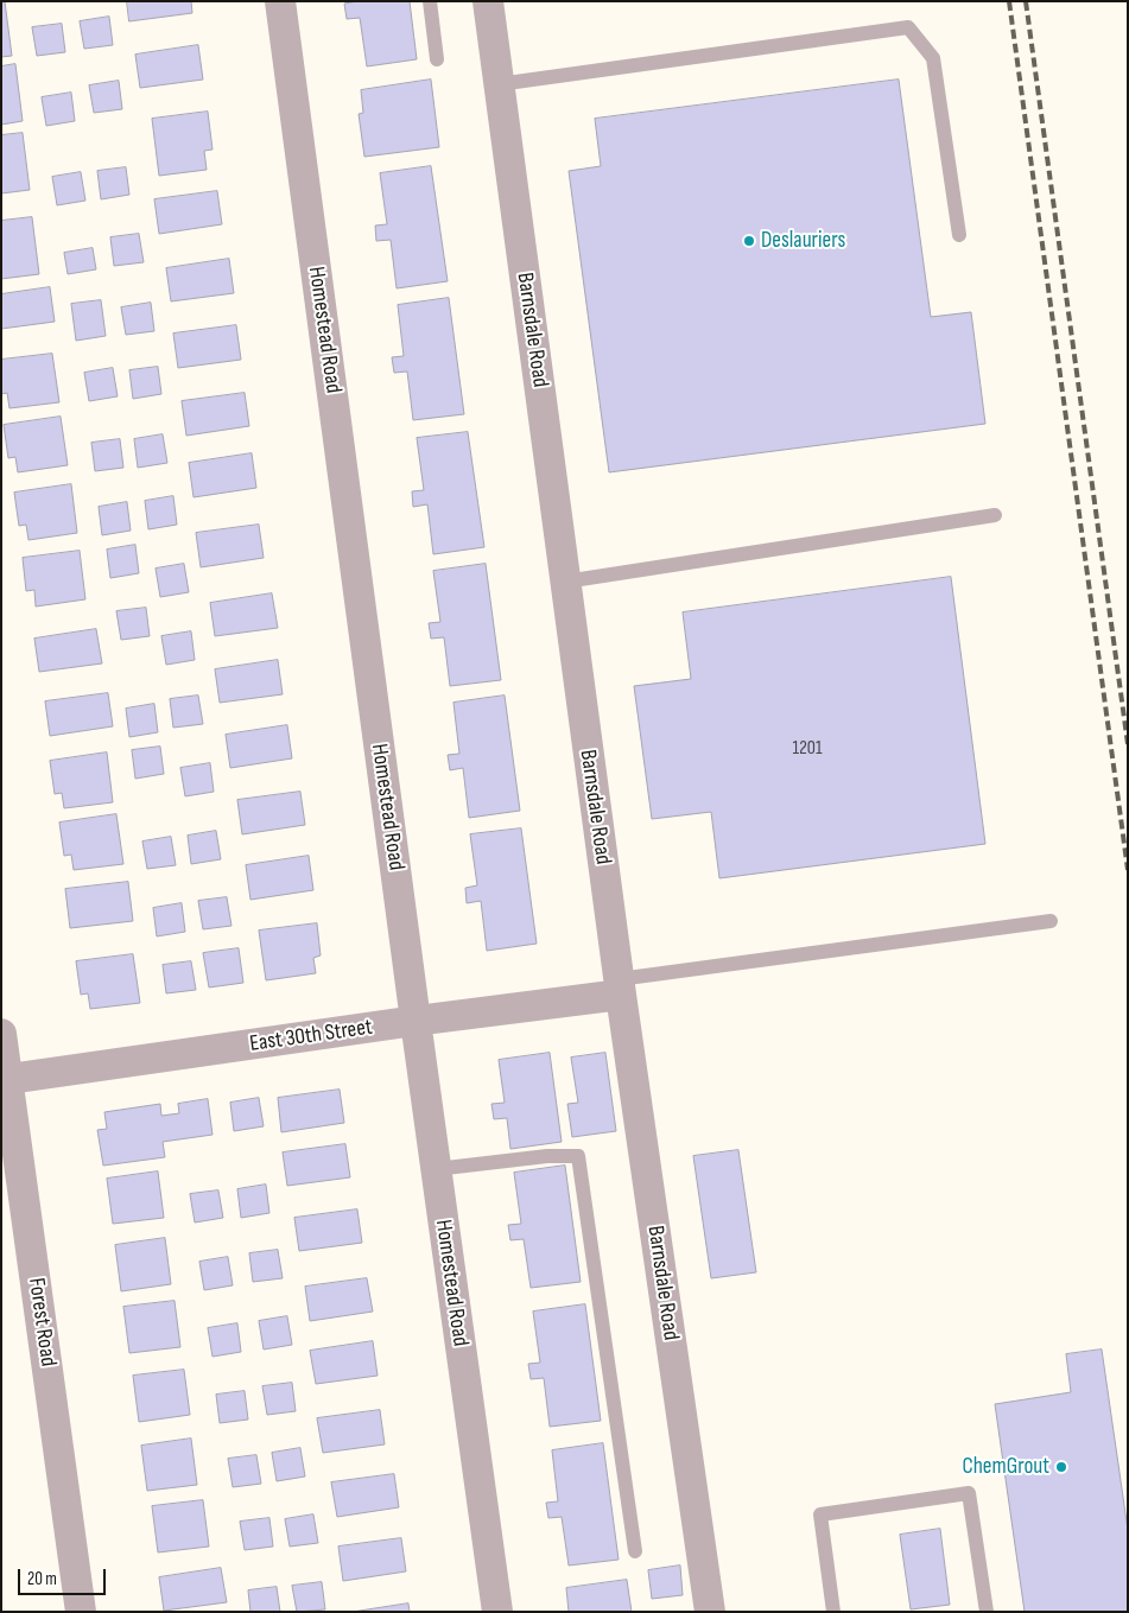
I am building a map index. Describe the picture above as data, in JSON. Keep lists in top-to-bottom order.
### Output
{
  "streets": {
    "street": [
      "Homestead Road",
      "Barnsdale Road",
      "East 30th Street",
      "Forest Road"
    ]
  },
  "crossings": [
    ["Homestead Road", "East 30th Street"],
    ["Barnsdale Road", "East 30th Street"],
    ["East 30th Street", "Forest Road"]
  ],
  "places": ["Deslauriers", "ChemGrout"],
  "house_numbers": ["1201"],
  "scale_bar": "20 m"
}
